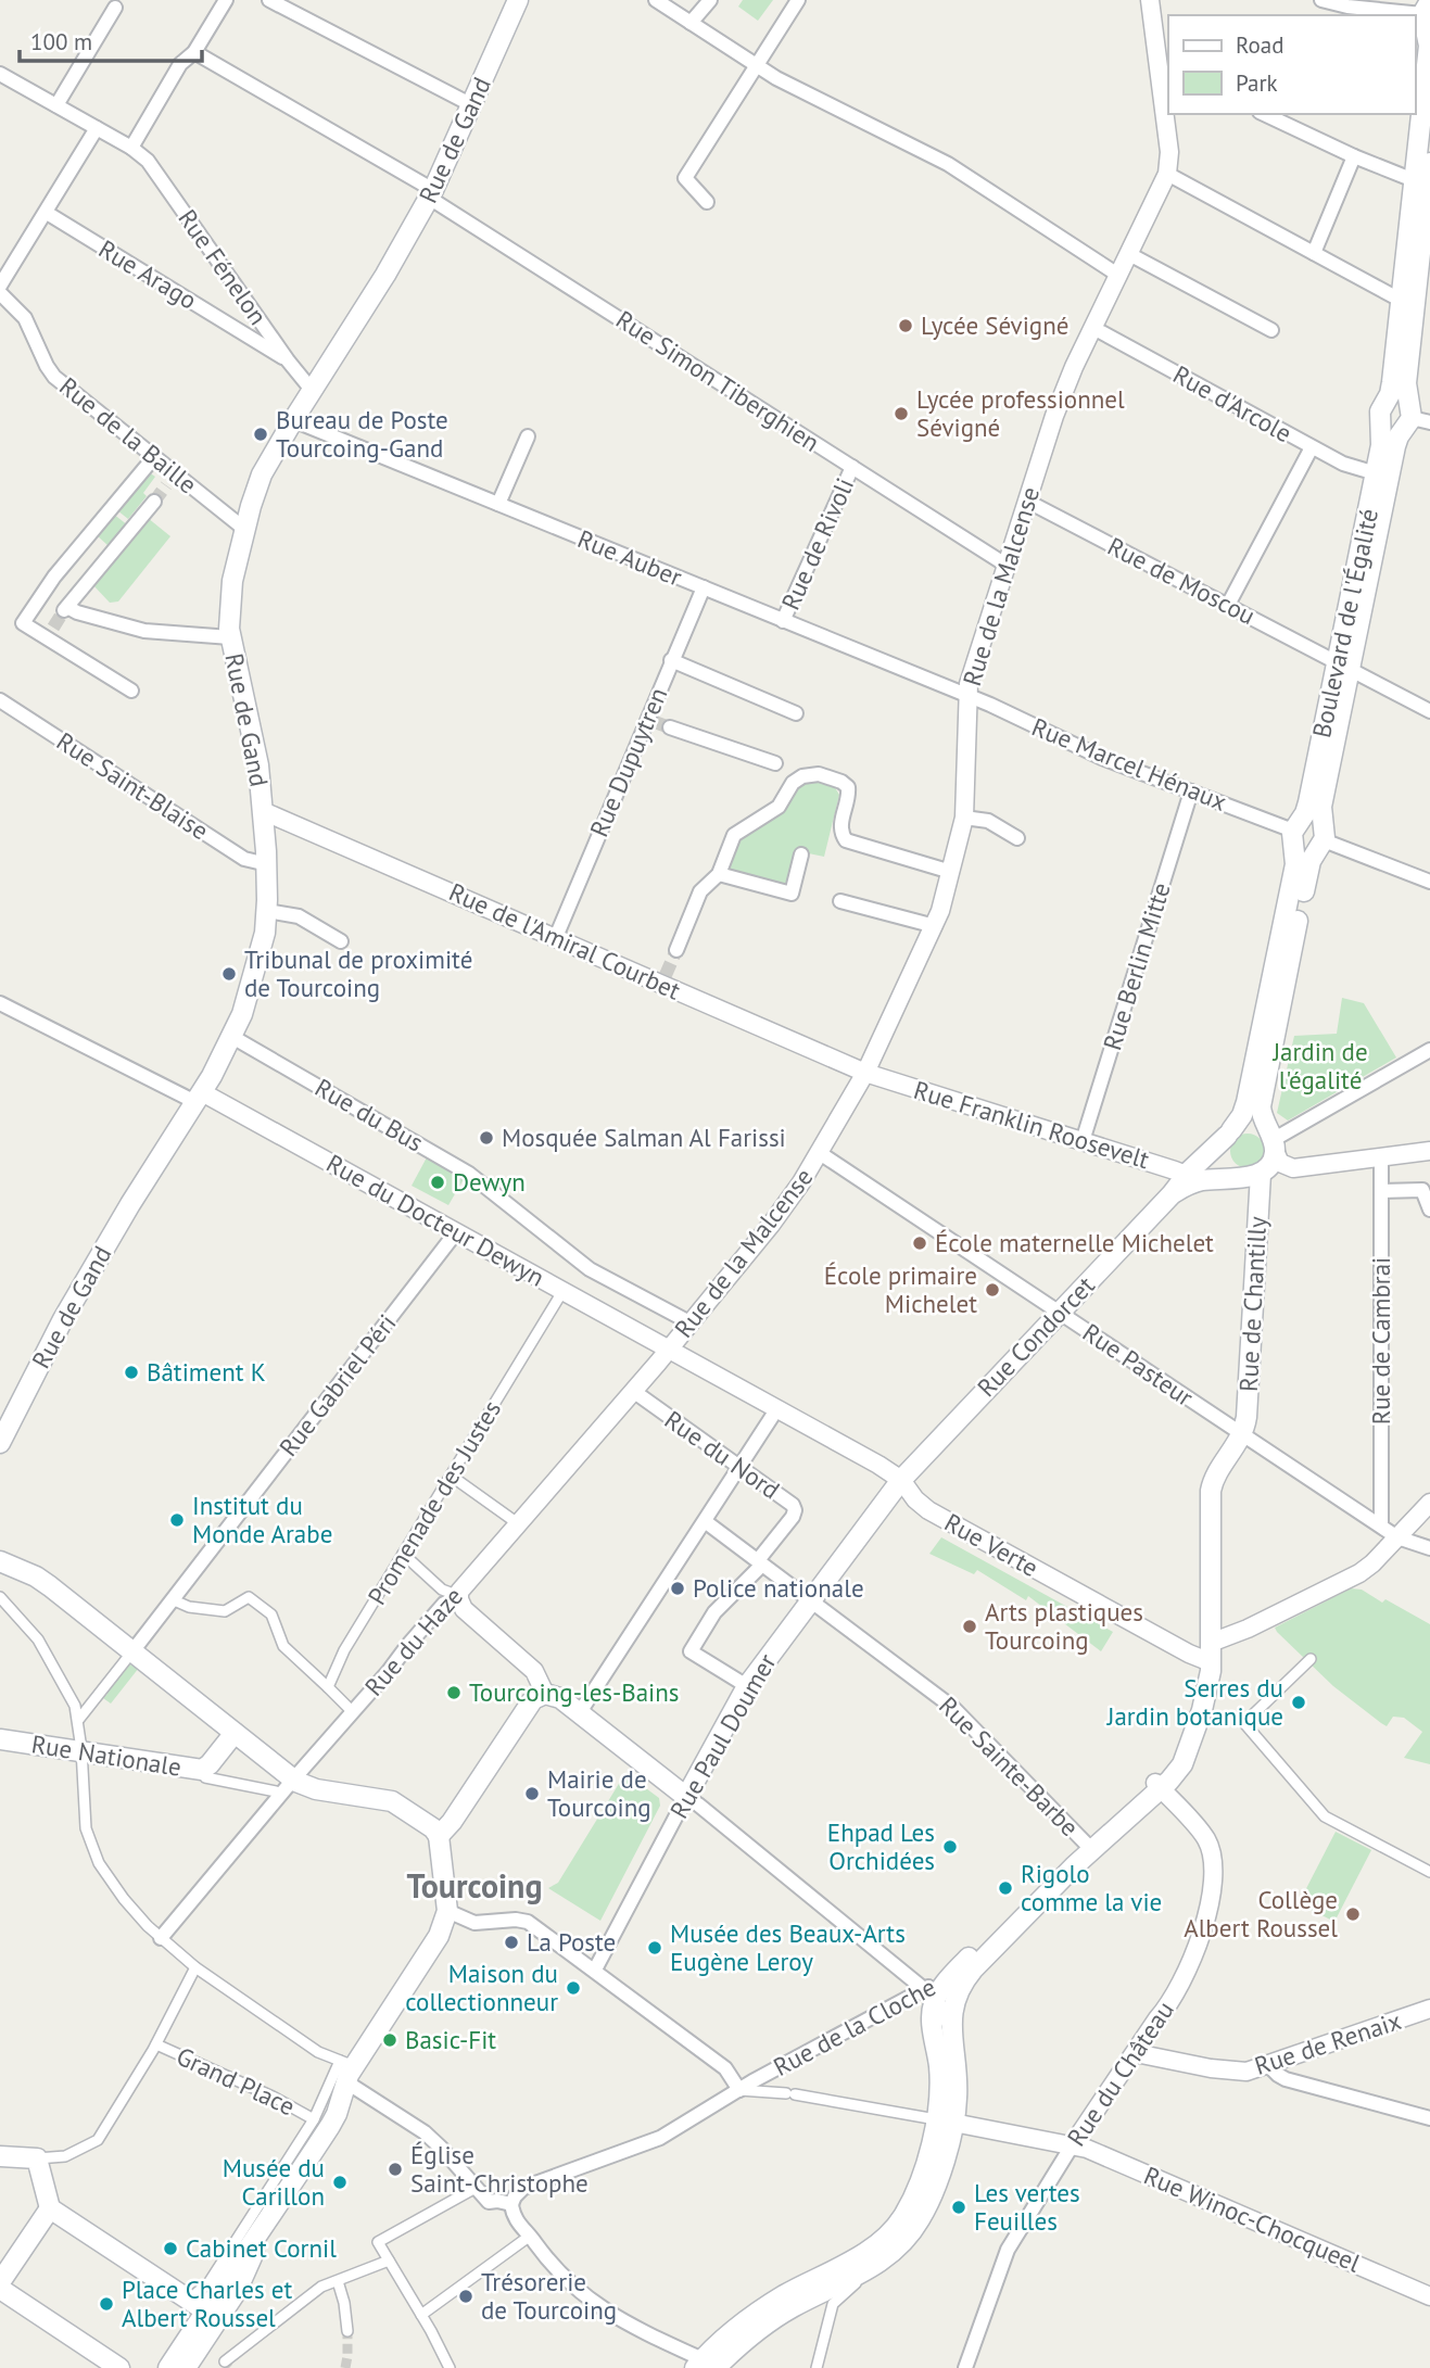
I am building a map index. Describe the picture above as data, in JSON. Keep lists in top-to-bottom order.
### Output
{
  "streets": {
    "main road": [
      "Rue de Gand",
      "Boulevard de l'Égalité",
      "Rue de Chantilly",
      "Rue Condorcet",
      "Rue Paul Doumer",
      "Rue Nationale",
      "Rue de la Cloche"
    ],
    "street": [
      "Rue Fénelon",
      "Rue Arago",
      "Rue Simon Tiberghien",
      "Rue d'Arcole",
      "Rue de la Baille",
      "Rue de Rivoli",
      "Rue Auber",
      "Rue de Moscou",
      "Rue de la Malcense",
      "Rue Dupuytren",
      "Rue Marcel Hénaux",
      "Rue Saint-Blaise",
      "Rue de l'Amiral Courbet",
      "Rue Berlin Mitte",
      "Rue du Bus",
      "Rue Franklin Roosevelt",
      "Rue du Docteur Dewyn",
      "Rue de Cambrai",
      "Rue Pasteur",
      "Rue Gabriel Péri",
      "Rue du Nord",
      "Promenade des Justes",
      "Rue Verte",
      "Rue du Haze",
      "Rue Sainte-Barbe",
      "Rue de Renaix",
      "Rue du Château",
      "Grand Place",
      "Rue Winoc-Chocqueel"
    ]
  },
  "crossings": [
    ["Rue de Gand", "Rue Fénelon"],
    ["Rue de Gand", "Rue Simon Tiberghien"],
    ["Rue de Gand", "Rue de la Baille"],
    ["Rue de Gand", "Rue Auber"],
    ["Rue de Gand", "Rue Saint-Blaise"],
    ["Rue de Gand", "Rue de l'Amiral Courbet"],
    ["Rue de Gand", "Rue du Bus"],
    ["Rue de Gand", "Rue du Docteur Dewyn"],
    ["Rue Fénelon", "Rue Arago"],
    ["Rue Simon Tiberghien", "Rue de Rivoli"],
    ["Rue Simon Tiberghien", "Rue de la Malcense"],
    ["Rue d'Arcole", "Rue de la Malcense"],
    ["Rue d'Arcole", "Boulevard de l'Égalité"],
    ["Rue de Rivoli", "Rue Auber"],
    ["Rue Auber", "Rue de la Malcense"],
    ["Rue Auber", "Rue Dupuytren"],
    ["Rue Auber", "Rue Marcel Hénaux"],
    ["Rue de Moscou", "Rue de la Malcense"],
    ["Rue de Moscou", "Boulevard de l'Égalité"],
    ["Rue de la Malcense", "Rue Marcel Hénaux"],
    ["Rue de la Malcense", "Rue de l'Amiral Courbet"],
    ["Rue de la Malcense", "Rue du Bus"],
    ["Rue de la Malcense", "Rue Franklin Roosevelt"],
    ["Rue de la Malcense", "Rue du Docteur Dewyn"],
    ["Rue de la Malcense", "Rue Pasteur"],
    ["Rue de la Malcense", "Rue du Haze"],
    ["Boulevard de l'Égalité", "Rue Marcel Hénaux"],
    ["Boulevard de l'Égalité", "Rue de Chantilly"],
    ["Boulevard de l'Égalité", "Rue Condorcet"],
    ["Rue Dupuytren", "Rue de l'Amiral Courbet"],
    ["Rue Marcel Hénaux", "Rue Berlin Mitte"],
    ["Rue de l'Amiral Courbet", "Rue Franklin Roosevelt"],
    ["Rue Berlin Mitte", "Rue Franklin Roosevelt"],
    ["Rue Franklin Roosevelt", "Rue Condorcet"],
    ["Rue du Docteur Dewyn", "Rue Gabriel Péri"],
    ["Rue du Docteur Dewyn", "Promenade des Justes"],
    ["Rue du Docteur Dewyn", "Rue Verte"],
    ["Rue du Docteur Dewyn", "Rue du Haze"],
    ["Rue de Chantilly", "Rue Condorcet"],
    ["Rue de Chantilly", "Rue Pasteur"],
    ["Rue de Chantilly", "Rue de la Cloche"],
    ["Rue Condorcet", "Rue Pasteur"],
    ["Rue Condorcet", "Rue Verte"],
    ["Rue Condorcet", "Rue Paul Doumer"],
    ["Rue de Cambrai", "Rue Pasteur"],
    ["Rue Pasteur", "Rue de la Cloche"],
    ["Rue du Nord", "Rue du Haze"],
    ["Rue du Nord", "Rue Sainte-Barbe"],
    ["Rue Verte", "Rue Paul Doumer"],
    ["Rue Verte", "Rue de la Cloche"],
    ["Rue Paul Doumer", "Rue Sainte-Barbe"],
    ["Rue Sainte-Barbe", "Rue de la Cloche"],
    ["Rue de la Cloche", "Rue du Château"],
    ["Rue de Renaix", "Rue du Château"],
    ["Rue du Château", "Rue Winoc-Chocqueel"]
  ],
  "districts": ["Tourcoing"],
  "parks": ["Jardin de l'égalité"],
  "places": [
    "Lycée Sévigné",
    "Lycée professionnel Sévigné",
    "Bureau de Poste Tourcoing-Gand",
    "Tribunal de proximité de Tourcoing",
    "Mosquée Salman Al Farissi",
    "Dewyn",
    "École maternelle Michelet",
    "École primaire Michelet",
    "Bâtiment K",
    "Institut du Monde Arabe",
    "Police nationale",
    "Arts plastiques Tourcoing",
    "Tourcoing-les-Bains",
    "Serres du Jardin botanique",
    "Mairie de Tourcoing",
    "Ehpad Les Orchidées",
    "Rigolo comme la vie",
    "Collège Albert Roussel",
    "La Poste",
    "Musée des Beaux-Arts Eugène Leroy",
    "Maison du collectionneur",
    "Basic-Fit",
    "Église Saint-Christophe",
    "Musée du Carillon",
    "Les vertes Feuilles",
    "Cabinet Cornil",
    "Trésorerie de Tourcoing",
    "Place Charles et Albert Roussel"
  ],
  "legend": ["Road", "Park"],
  "scale_bar": "100 m"
}
